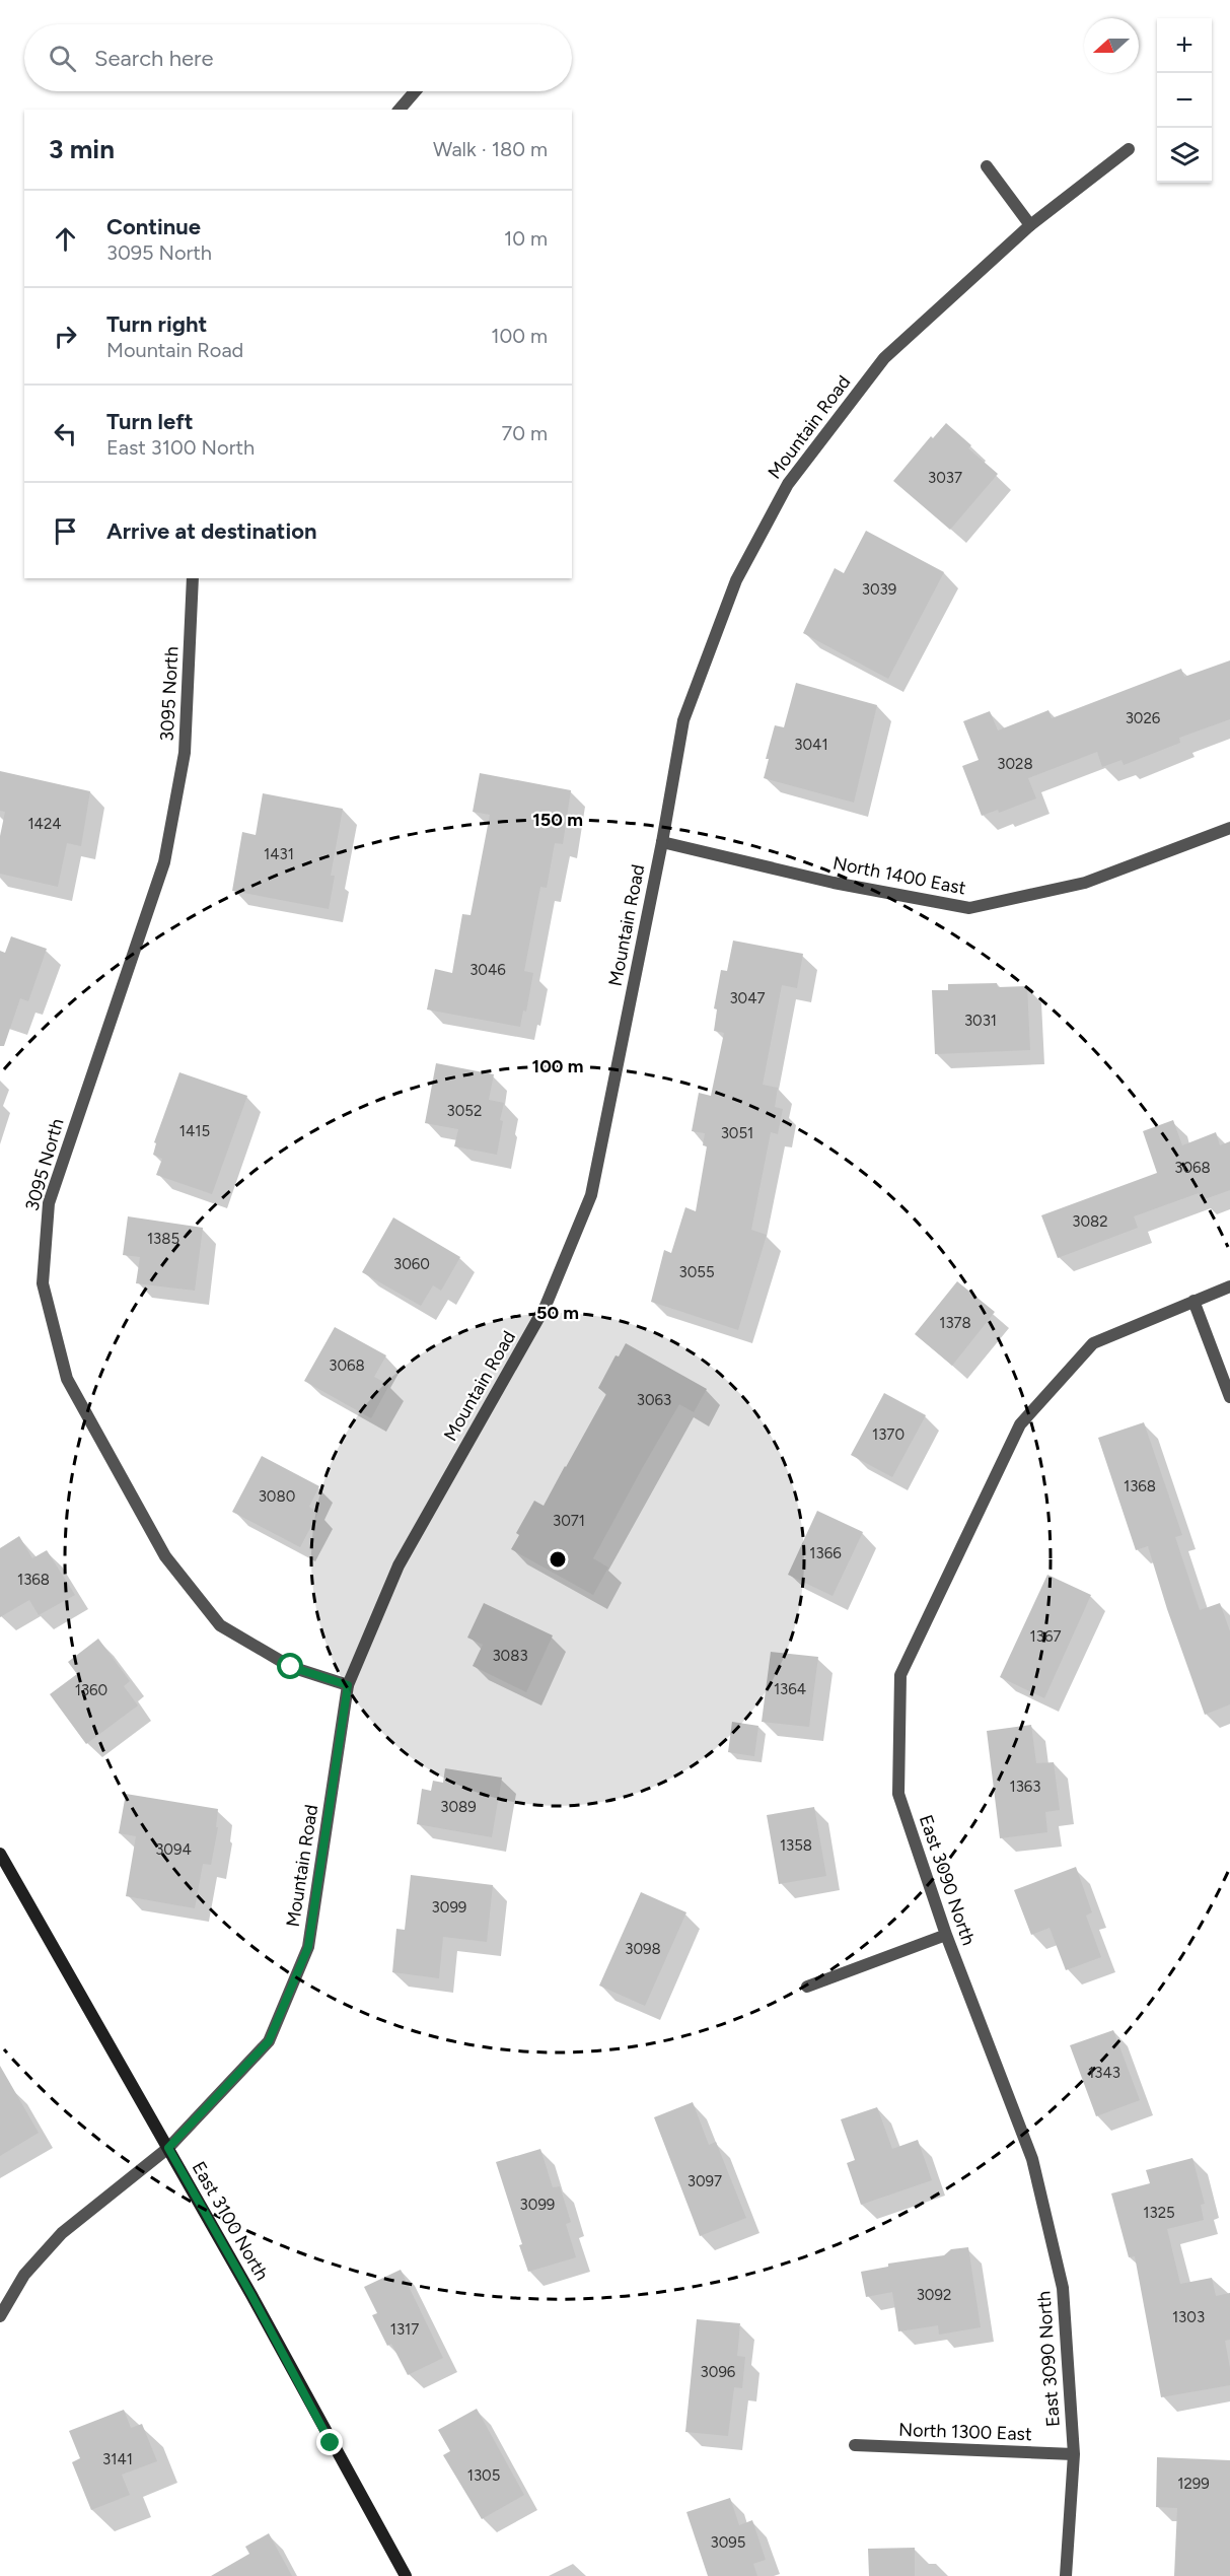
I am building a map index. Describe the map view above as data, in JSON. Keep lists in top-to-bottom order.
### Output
{
  "streets": {
    "main road": ["East 3100 North"],
    "street": [
      "Mountain Road",
      "3095 North",
      "North 1400 East",
      "East 3090 North",
      "North 1300 East"
    ]
  },
  "crossings": [
    ["Mountain Road", "3095 North"],
    ["Mountain Road", "North 1400 East"],
    ["Mountain Road", "East 3100 North"],
    ["East 3090 North", "North 1300 East"]
  ],
  "house_numbers": [
    "3037",
    "3039",
    "3026",
    "3041",
    "3028",
    "1424",
    "1431",
    "3046",
    "3047",
    "3031",
    "3052",
    "1415",
    "3051",
    "3068",
    "3082",
    "1385",
    "3060",
    "3055",
    "1378",
    "3068",
    "3063",
    "1370",
    "1368",
    "3080",
    "3071",
    "1366",
    "1368",
    "1367",
    "3083",
    "1364",
    "1360",
    "1363",
    "3089",
    "1358",
    "3094",
    "3099",
    "3098",
    "1343",
    "3097",
    "3099",
    "1325",
    "3092",
    "1303",
    "1317",
    "3096",
    "3141",
    "1305",
    "1299",
    "3095"
  ],
  "north": "left",
  "page": {
    "map_buttons": ["+", "−"],
    "search": "Search here",
    "heading": ["3 min", "Walk · 180 m"],
    "list": [
      ["Continue", "3095 North", "10 m"],
      ["Turn right", "Mountain Road", "100 m"],
      ["Turn left", "East 3100 North", "70 m"],
      "Arrive at destination"
    ]
  },
  "rings": ["150 m", "100 m", "50 m"]
}
